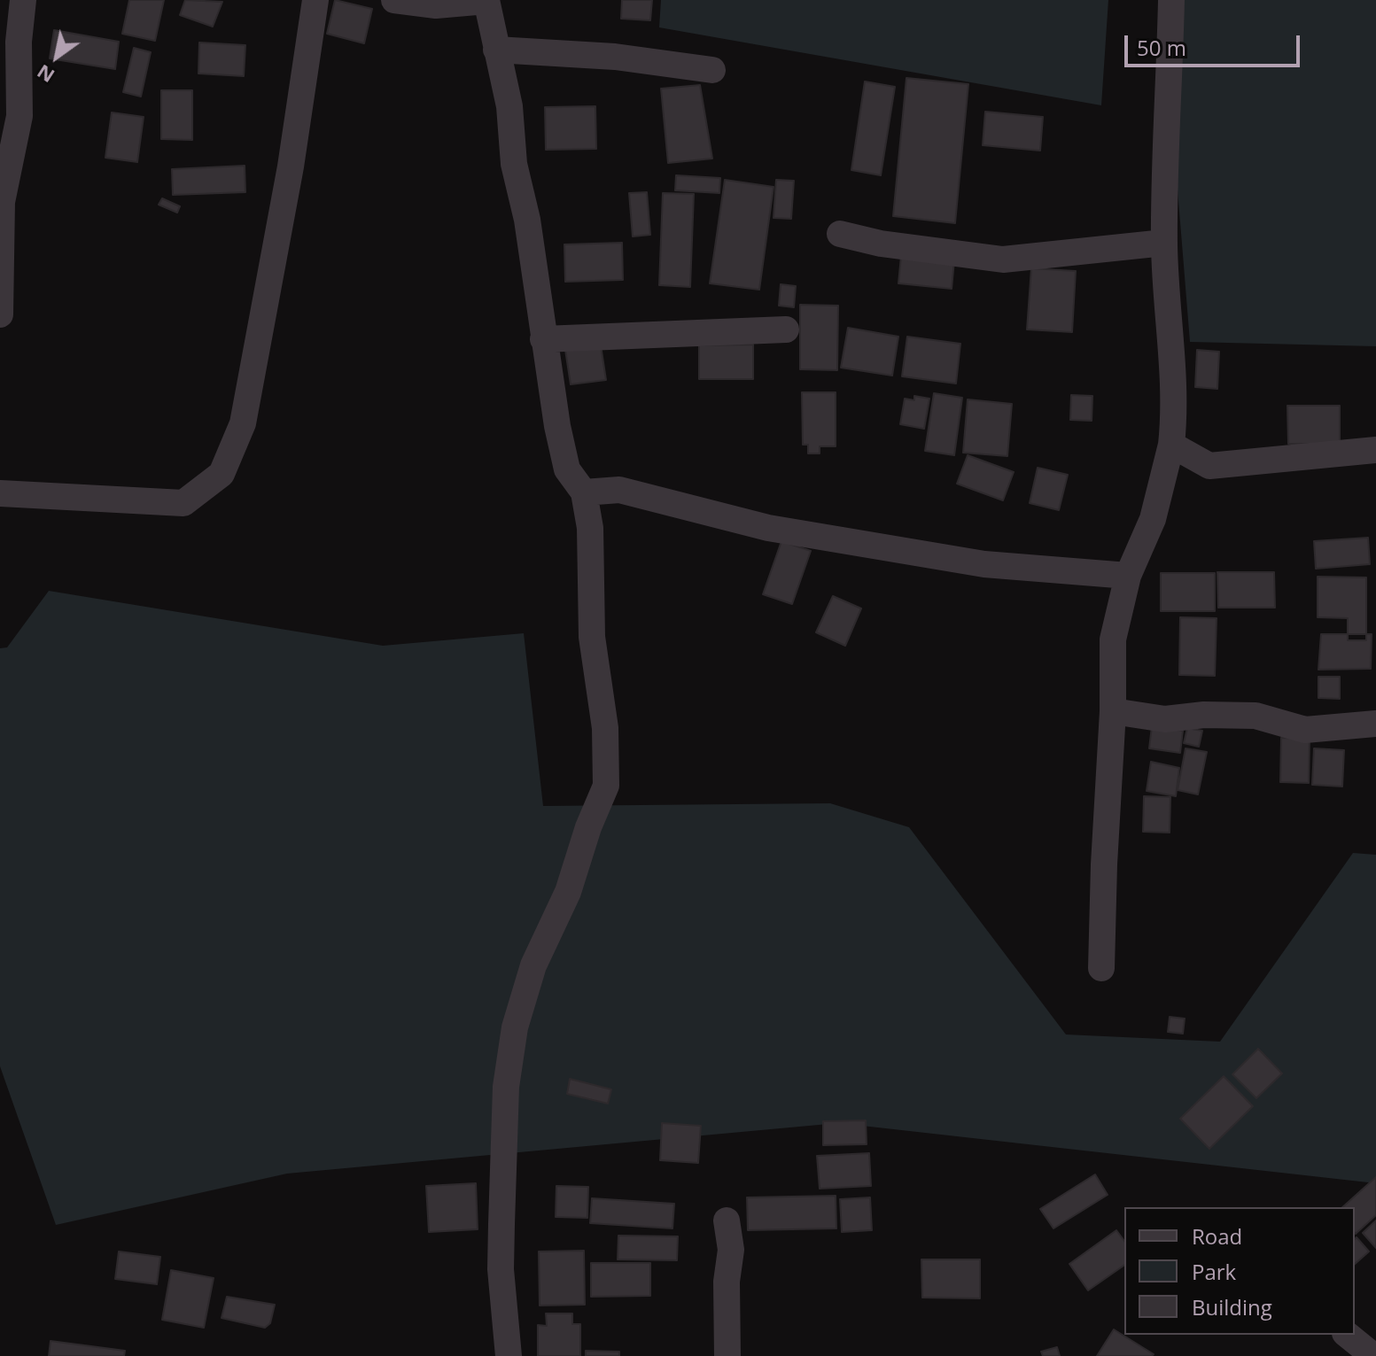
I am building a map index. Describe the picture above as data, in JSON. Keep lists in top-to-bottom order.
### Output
{
  "legend": ["Road", "Park", "Building"],
  "scale_bar": "50 m",
  "north": "bottom left"
}
